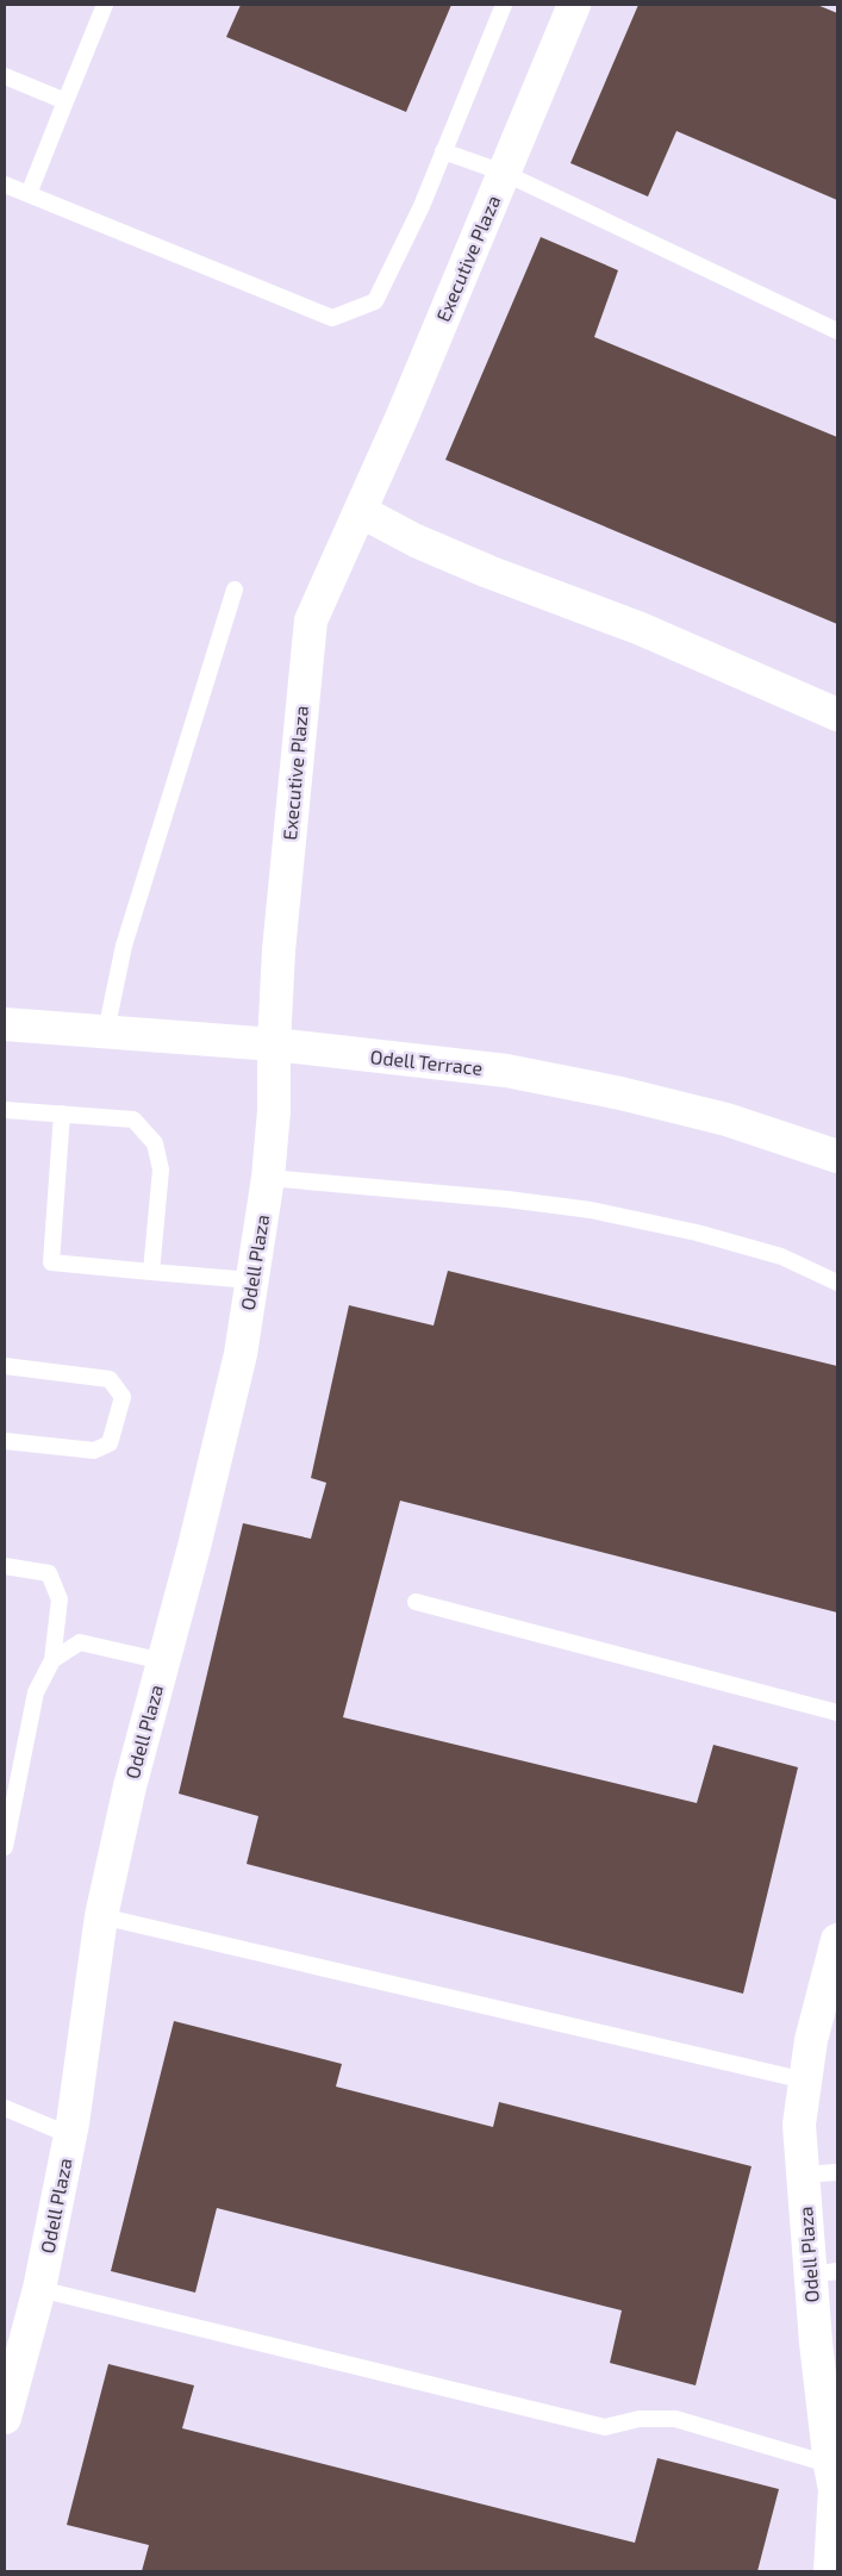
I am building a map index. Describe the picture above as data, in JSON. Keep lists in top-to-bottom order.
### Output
{
  "streets": {
    "street": ["Executive Plaza", "Odell Terrace", "Odell Plaza"]
  },
  "crossings": [
    ["Executive Plaza", "Odell Terrace"],
    ["Executive Plaza", "Odell Plaza"],
    ["Odell Terrace", "Odell Plaza"]
  ]
}
